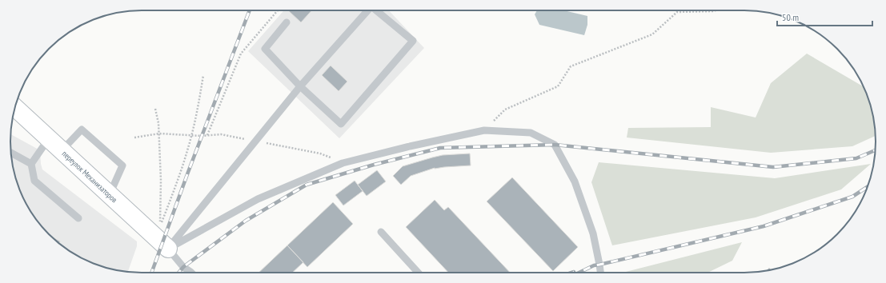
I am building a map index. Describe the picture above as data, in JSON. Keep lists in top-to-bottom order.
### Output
{
  "streets": {
    "street": ["переулок Механизаторов"]
  },
  "scale_bar": "50 m"
}
